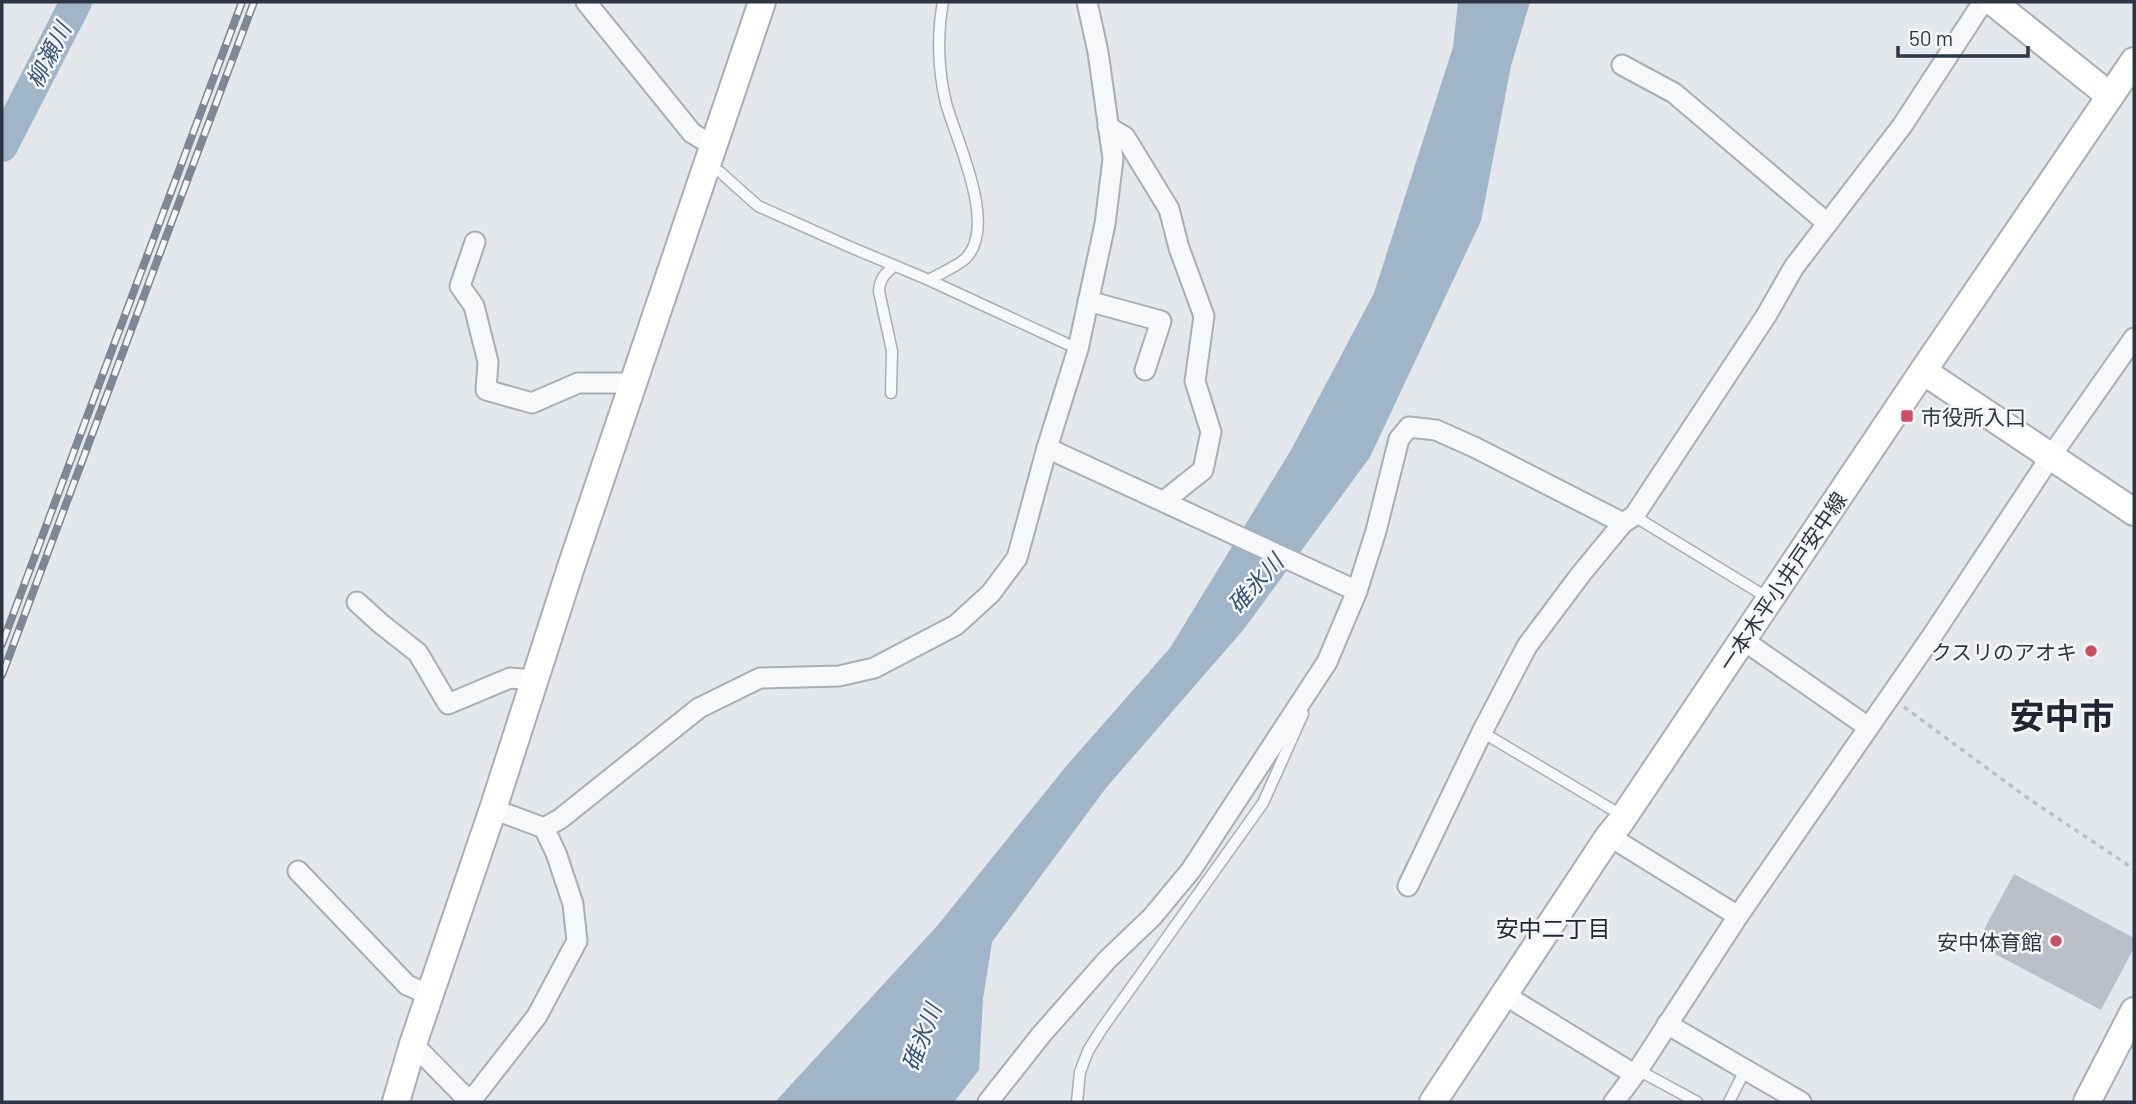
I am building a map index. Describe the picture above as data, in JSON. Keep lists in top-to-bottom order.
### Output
{
  "streets": {
    "street": ["一本木平小井戸安中線"]
  },
  "districts": ["安中市", "安中二丁目"],
  "water": ["柳瀬川", "碓氷川"],
  "places": {
    "transit": ["市役所入口"],
    "other": ["クスリのアオキ", "安中体育館"]
  },
  "scale_bar": "50 m"
}
